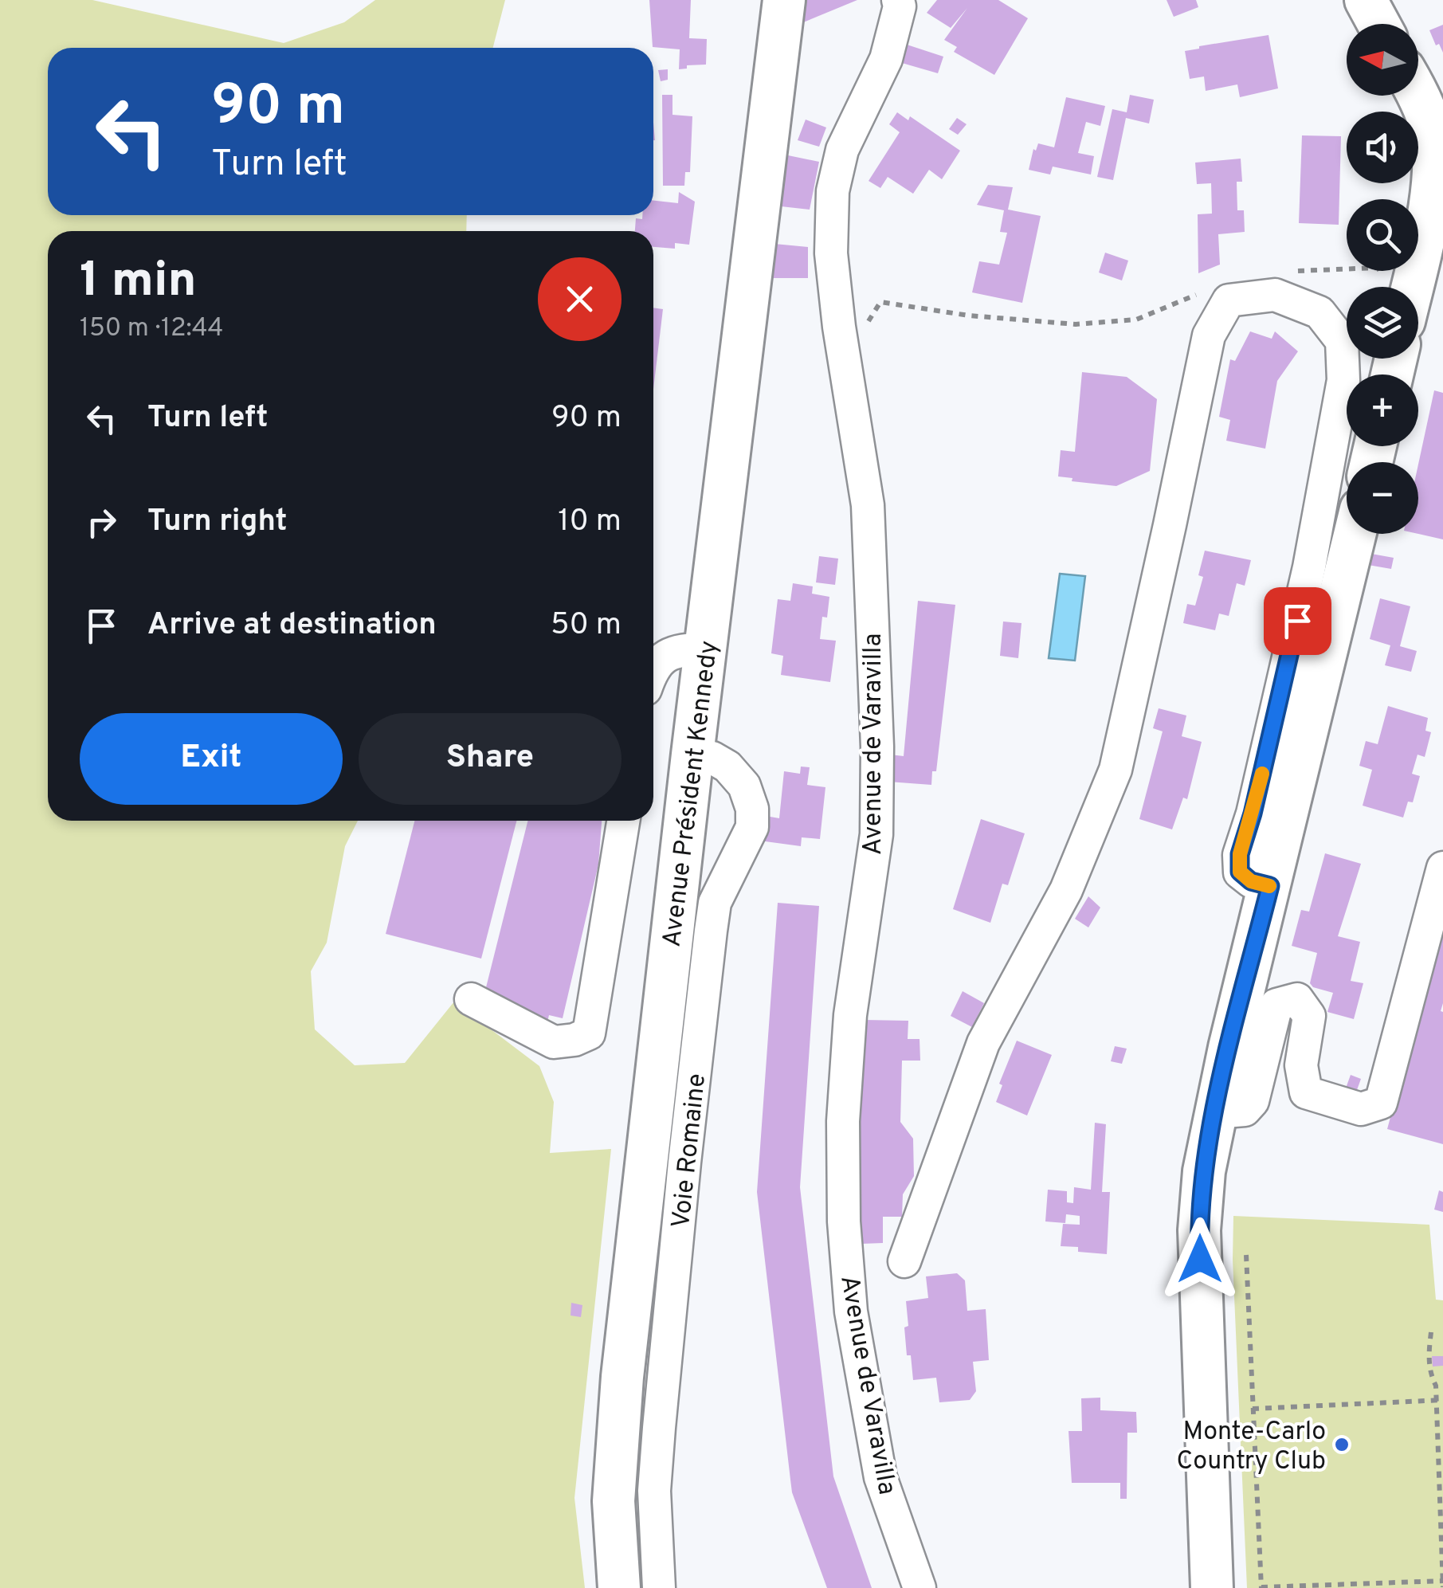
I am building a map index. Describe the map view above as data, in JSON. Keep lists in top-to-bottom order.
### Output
{
  "streets": {
    "main road": ["Avenue Président Kennedy"],
    "street": ["Avenue de Varavilla", "Voie Romaine"]
  },
  "crossings": [
    ["Avenue Président Kennedy", "Voie Romaine"]
  ],
  "places": ["Monte-Carlo Country Club"],
  "north": "left",
  "page": {
    "map_buttons": ["+", "−"],
    "turn": ["90 m", "Turn left"],
    "heading": ["1 min", "150 m · 12:44"],
    "list": [
      {
        "name": "Turn left",
        "value": "90 m"
      },
      {
        "name": "Turn right",
        "value": "10 m"
      },
      {
        "name": "Arrive at destination",
        "value": "50 m"
      }
    ],
    "buttons": ["Exit", "Share"]
  }
}
